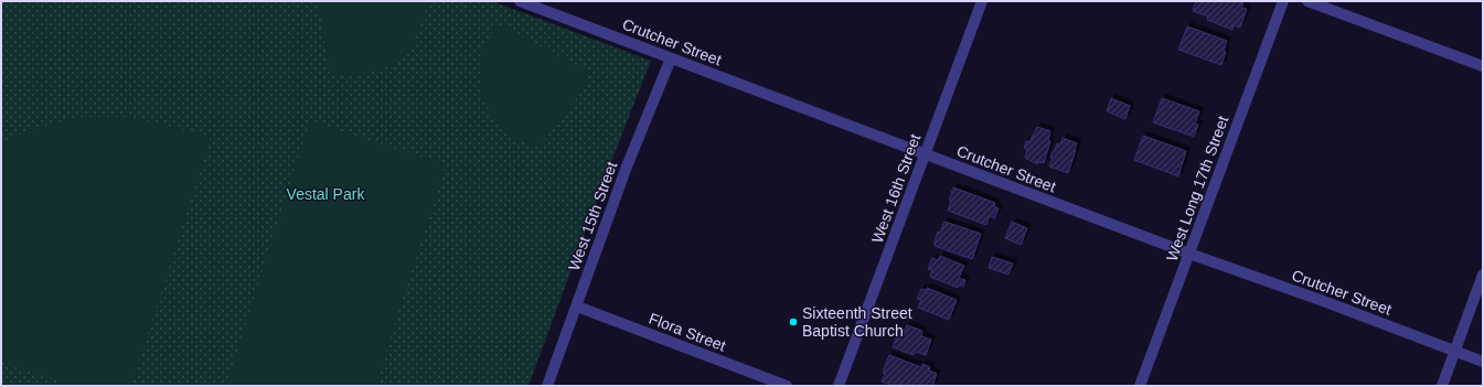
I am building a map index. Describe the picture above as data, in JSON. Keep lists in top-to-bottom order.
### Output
{
  "streets": {
    "street": [
      "Crutcher Street",
      "West 16th Street",
      "West Long 17th Street",
      "West 15th Street",
      "Flora Street"
    ]
  },
  "crossings": [
    ["Crutcher Street", "West 16th Street"],
    ["Crutcher Street", "West Long 17th Street"],
    ["Crutcher Street", "West 15th Street"],
    ["West 15th Street", "Flora Street"]
  ],
  "parks": ["Vestal Park"],
  "places": ["Sixteenth Street Baptist Church"]
}
